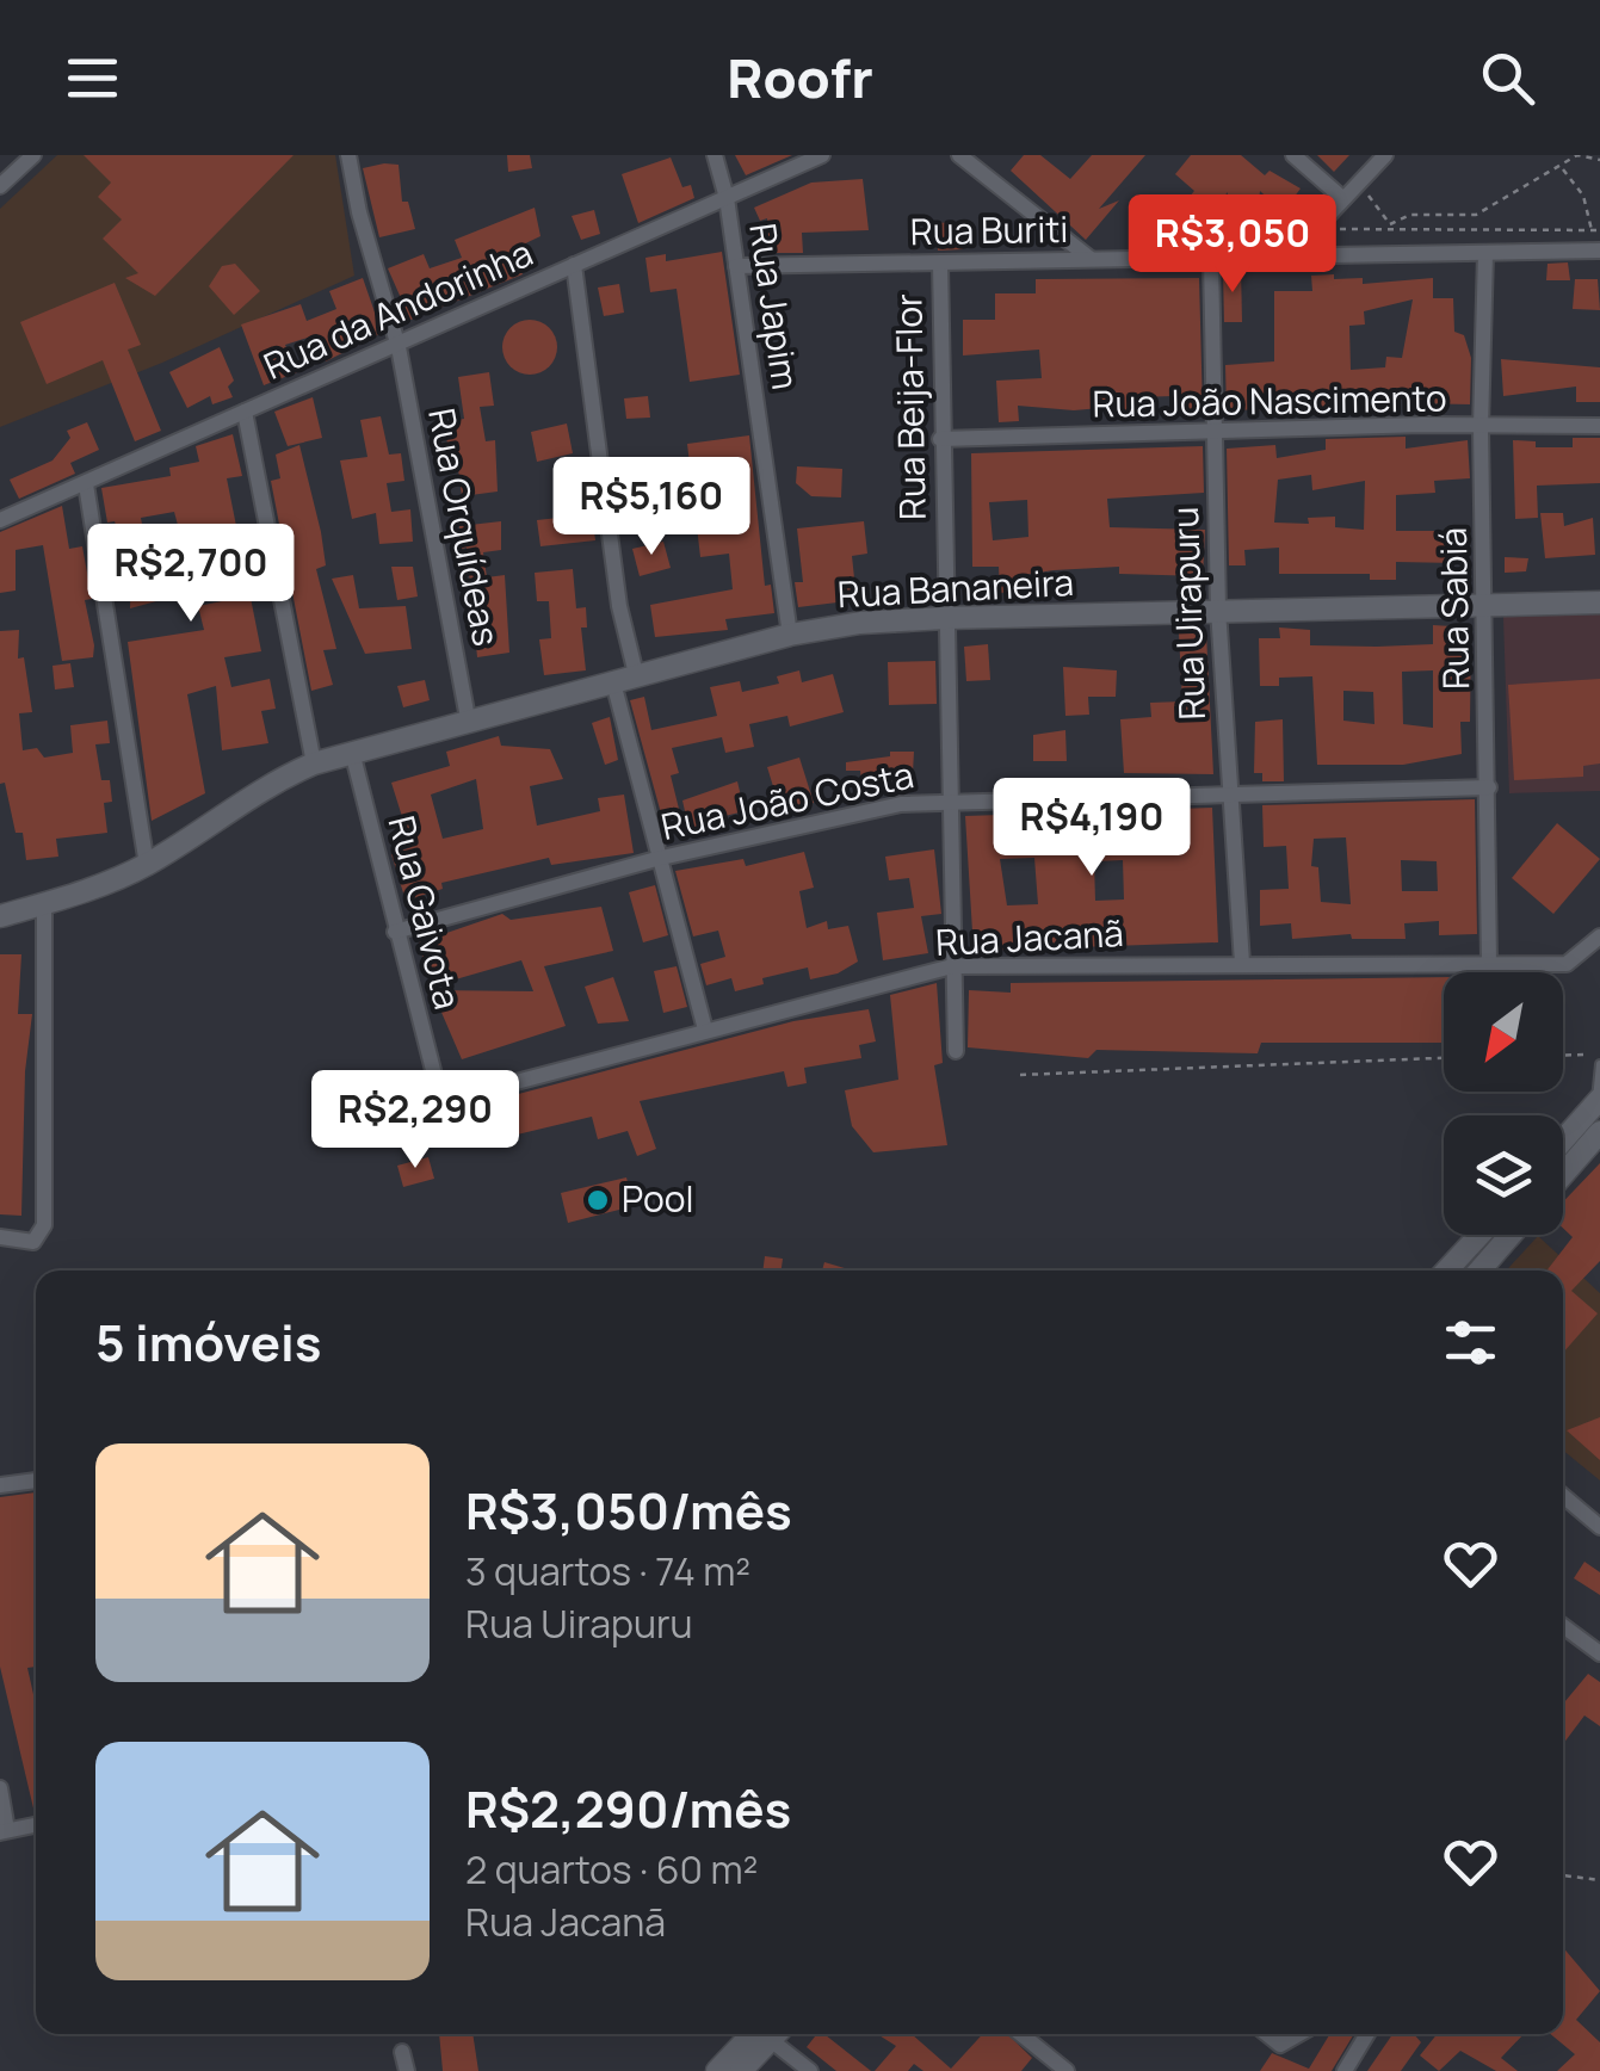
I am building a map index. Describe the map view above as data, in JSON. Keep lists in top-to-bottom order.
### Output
{
  "streets": {
    "street": [
      "Rua Buriti",
      "Rua Japim",
      "Rua da Andorinha",
      "Rua João Nascimento",
      "Rua Beija-Flor",
      "Rua Orquídeas",
      "Rua Bananeira",
      "Rua Sabiá",
      "Rua Uirapuru",
      "Rua João Costa",
      "Rua Gaivota",
      "Rua Jacanã"
    ]
  },
  "crossings": [
    ["Rua Buriti", "Rua Japim"],
    ["Rua Buriti", "Rua Beija-Flor"],
    ["Rua Buriti", "Rua Sabiá"],
    ["Rua Buriti", "Rua Uirapuru"],
    ["Rua Japim", "Rua da Andorinha"],
    ["Rua Japim", "Rua Bananeira"],
    ["Rua da Andorinha", "Rua Orquídeas"],
    ["Rua João Nascimento", "Rua Beija-Flor"],
    ["Rua João Nascimento", "Rua Sabiá"],
    ["Rua João Nascimento", "Rua Uirapuru"],
    ["Rua Beija-Flor", "Rua Bananeira"],
    ["Rua Beija-Flor", "Rua João Costa"],
    ["Rua Beija-Flor", "Rua Jacanã"],
    ["Rua Orquídeas", "Rua Bananeira"],
    ["Rua Bananeira", "Rua Sabiá"],
    ["Rua Bananeira", "Rua Uirapuru"],
    ["Rua Bananeira", "Rua Gaivota"],
    ["Rua Sabiá", "Rua João Costa"],
    ["Rua Sabiá", "Rua Jacanã"],
    ["Rua Uirapuru", "Rua João Costa"],
    ["Rua Uirapuru", "Rua Jacanã"],
    ["Rua João Costa", "Rua Gaivota"],
    ["Rua Gaivota", "Rua Jacanã"]
  ],
  "places": ["Pool"],
  "north": "bottom left",
  "page": {
    "header": "Roofr",
    "price": [
      "R$3,050",
      "R$5,160",
      "R$2,700",
      "R$4,190",
      "R$2,290"
    ],
    "heading": "5 imóveis",
    "list": [
      {
        "name": "R$3,050/mês",
        "note": "3 quartos · 74 m² · Rua Uirapuru"
      },
      {
        "name": "R$2,290/mês",
        "note": "2 quartos · 60 m² · Rua Jacanã"
      }
    ]
  }
}
